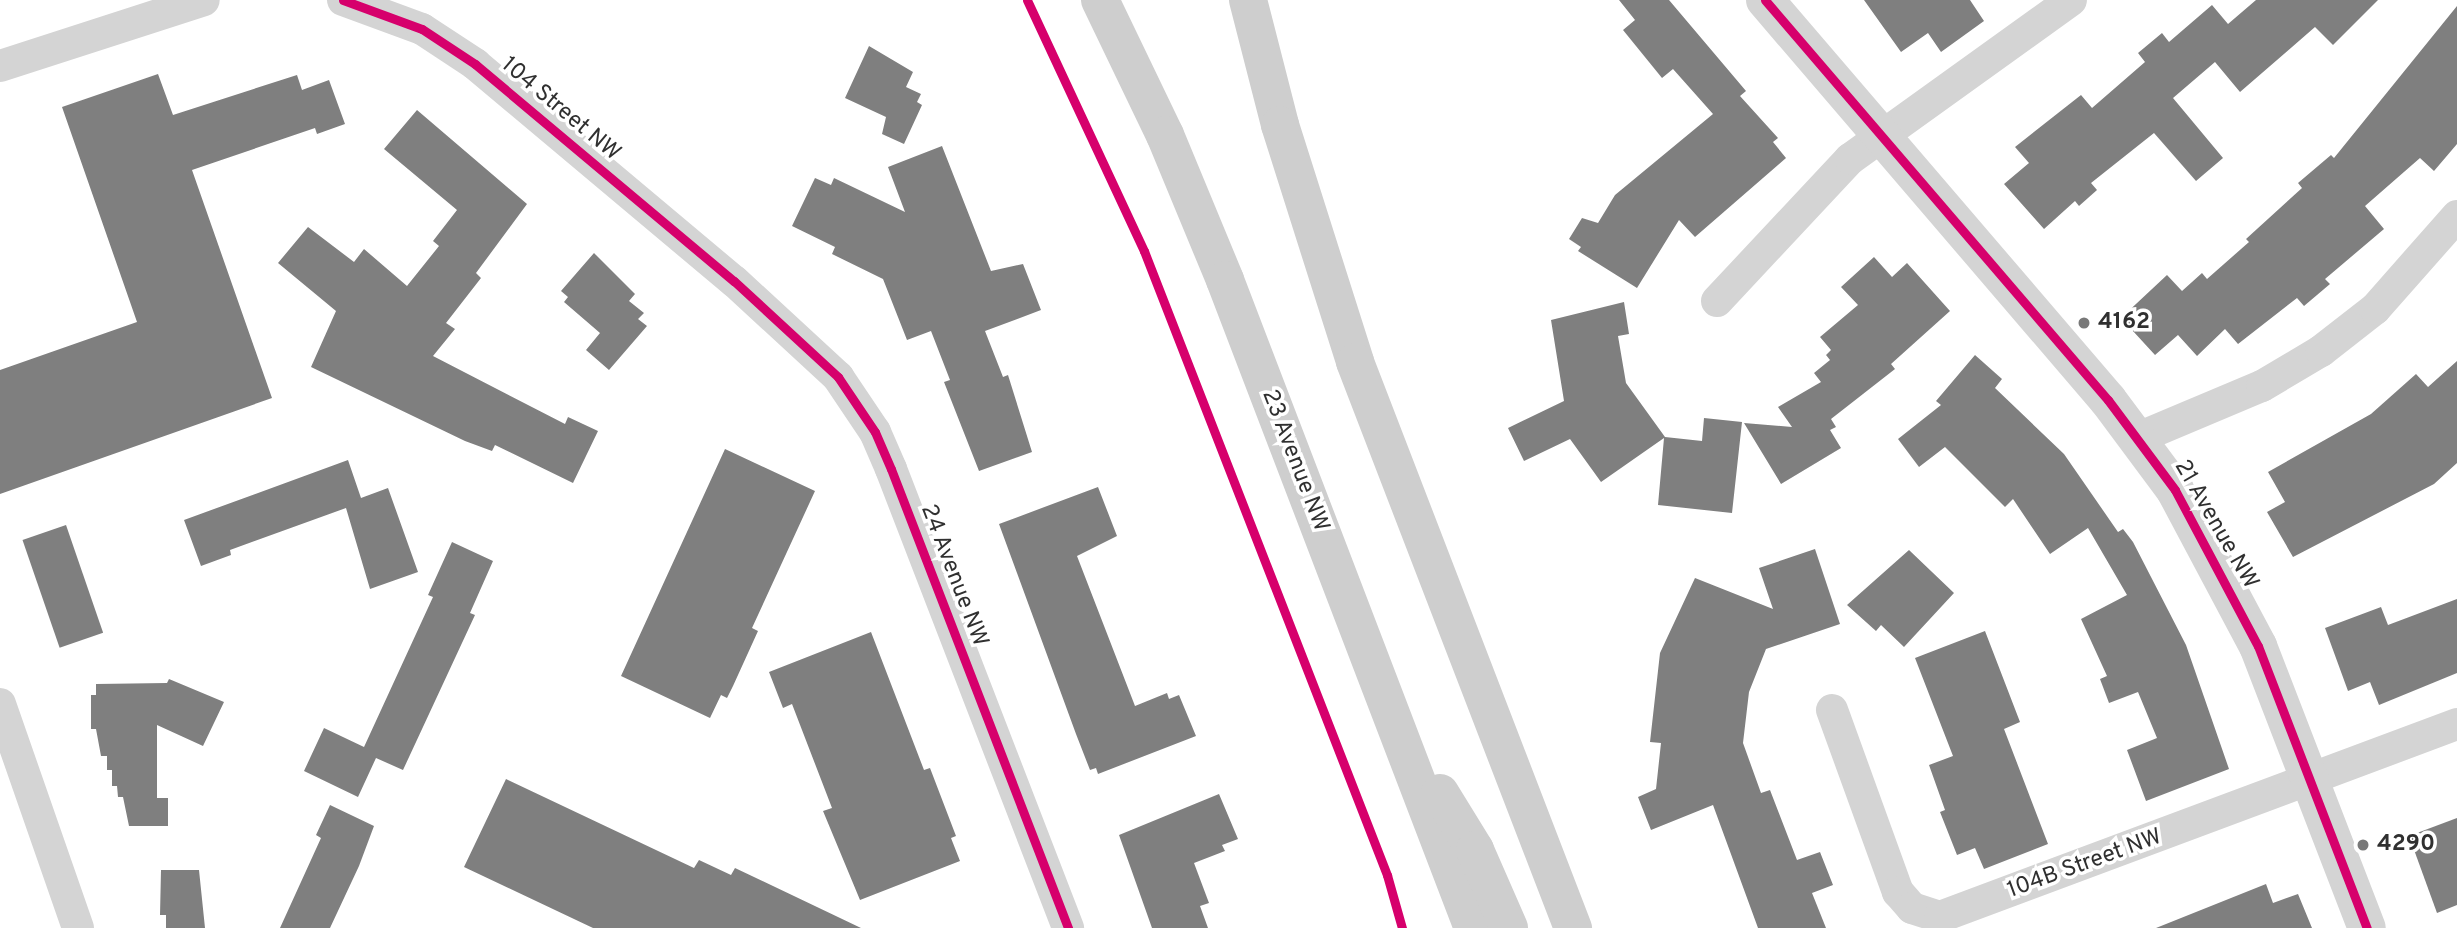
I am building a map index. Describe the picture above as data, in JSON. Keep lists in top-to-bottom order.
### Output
{
  "streets": {
    "main road": ["23 Avenue NW"],
    "street": [
      "104 Street NW",
      "21 Avenue NW",
      "24 Avenue NW",
      "104B Street NW"
    ]
  },
  "crossings": [
    ["104 Street NW", "24 Avenue NW"],
    ["21 Avenue NW", "104B Street NW"]
  ],
  "places": ["4162", "4290"]
}
